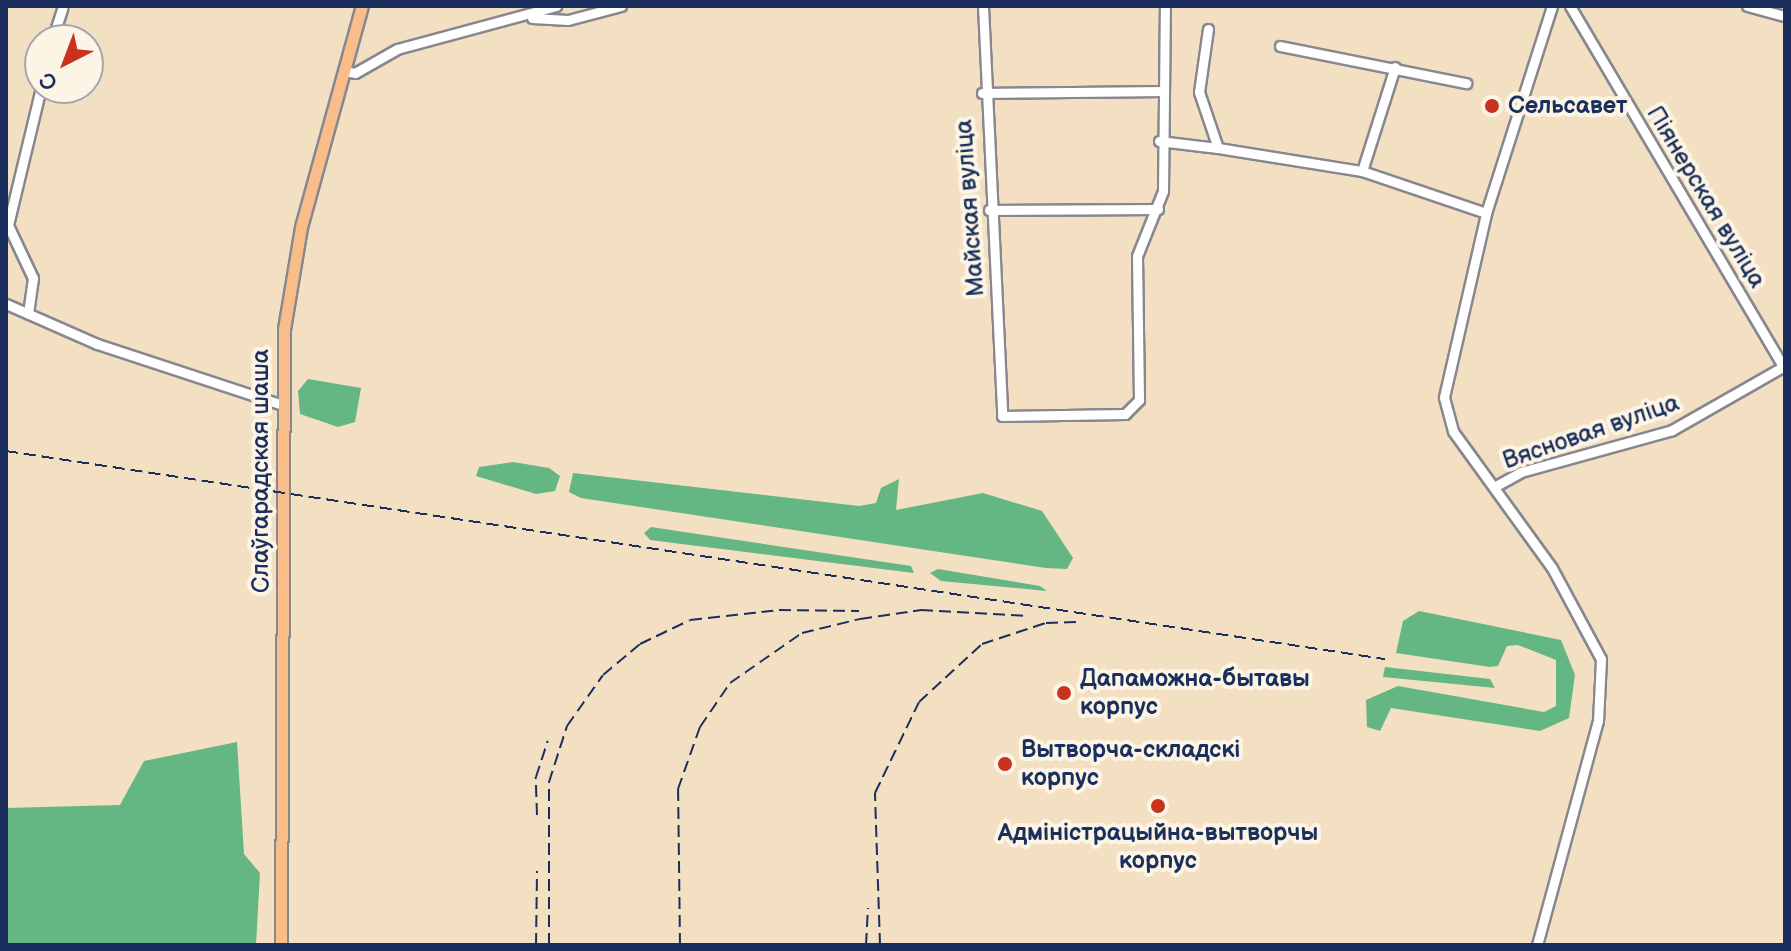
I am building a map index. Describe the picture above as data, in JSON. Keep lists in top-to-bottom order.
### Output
{
  "streets": {
    "main road": ["Слаўгарадская шаша"],
    "street": ["Піянерская вуліца", "Майская вуліца", "Вясновая вуліца"]
  },
  "crossings": [
    ["Піянерская вуліца", "Вясновая вуліца"]
  ],
  "places": [
    "Сельсавет",
    "Дапаможна-бытавы корпус",
    "Вытворча-складскі корпус",
    "Адміністрацыйна-вытворчы корпус"
  ],
  "north": "bottom left"
}
